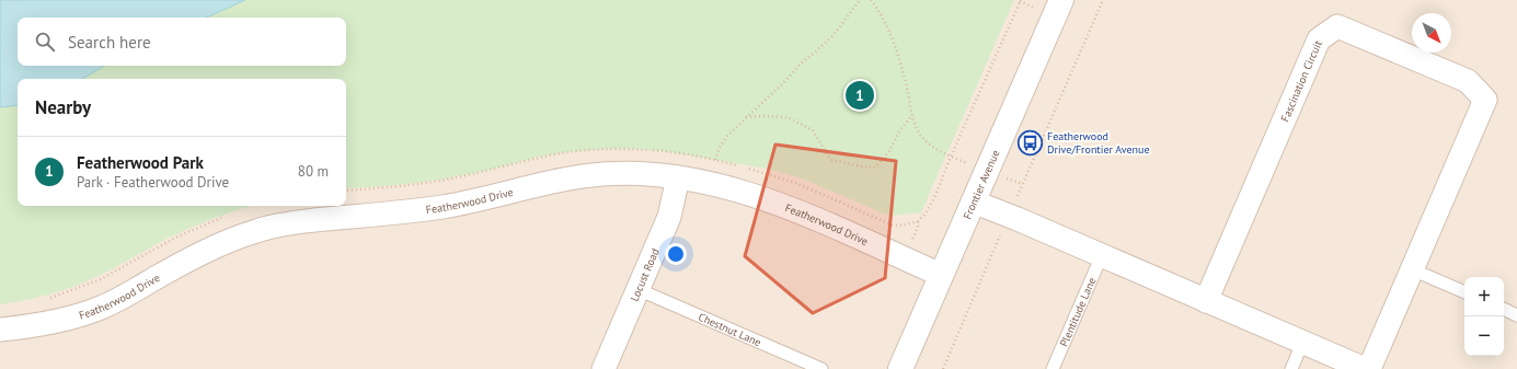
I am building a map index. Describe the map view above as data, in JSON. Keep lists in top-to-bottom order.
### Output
{
  "streets": {
    "street": [
      "Fascination Circuit",
      "Frontier Avenue",
      "Featherwood Drive",
      "Locust Road"
    ],
    "lane": ["Plentitude Lane", "Chestnut Lane"]
  },
  "crossings": [
    ["Frontier Avenue", "Featherwood Drive"],
    ["Featherwood Drive", "Locust Road"],
    ["Locust Road", "Chestnut Lane"]
  ],
  "places": {
    "bus stop": ["Featherwood Drive/Frontier Avenue"]
  },
  "north": "bottom right",
  "page": {
    "search": "Search here",
    "pins": "1",
    "heading": "Nearby",
    "list": [
      {
        "mark": "1",
        "name": "Featherwood Park",
        "note": "Park · Featherwood Drive",
        "value": "80 m"
      }
    ],
    "map_buttons": ["+", "−"]
  }
}
